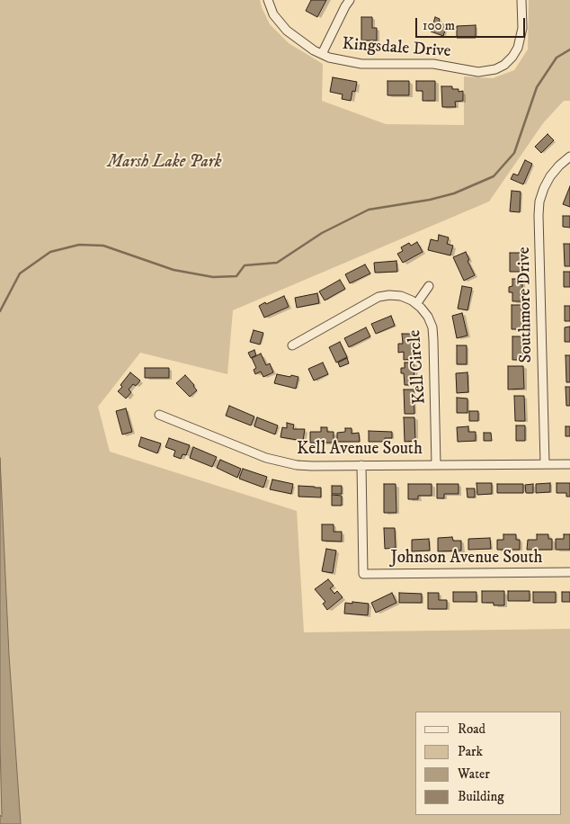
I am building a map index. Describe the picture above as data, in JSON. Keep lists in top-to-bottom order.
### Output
{
  "streets": {
    "street": [
      "Kingsdale Drive",
      "Southmore Drive",
      "Kell Circle",
      "Kell Avenue South",
      "Johnson Avenue South"
    ]
  },
  "crossings": [
    ["Southmore Drive", "Kell Avenue South"],
    ["Kell Circle", "Kell Avenue South"],
    ["Kell Avenue South", "Johnson Avenue South"]
  ],
  "parks": ["Marsh Lake Park"],
  "legend": [
    "Road",
    "Park",
    "Water",
    "Building"
  ],
  "scale_bar": "100 m"
}
